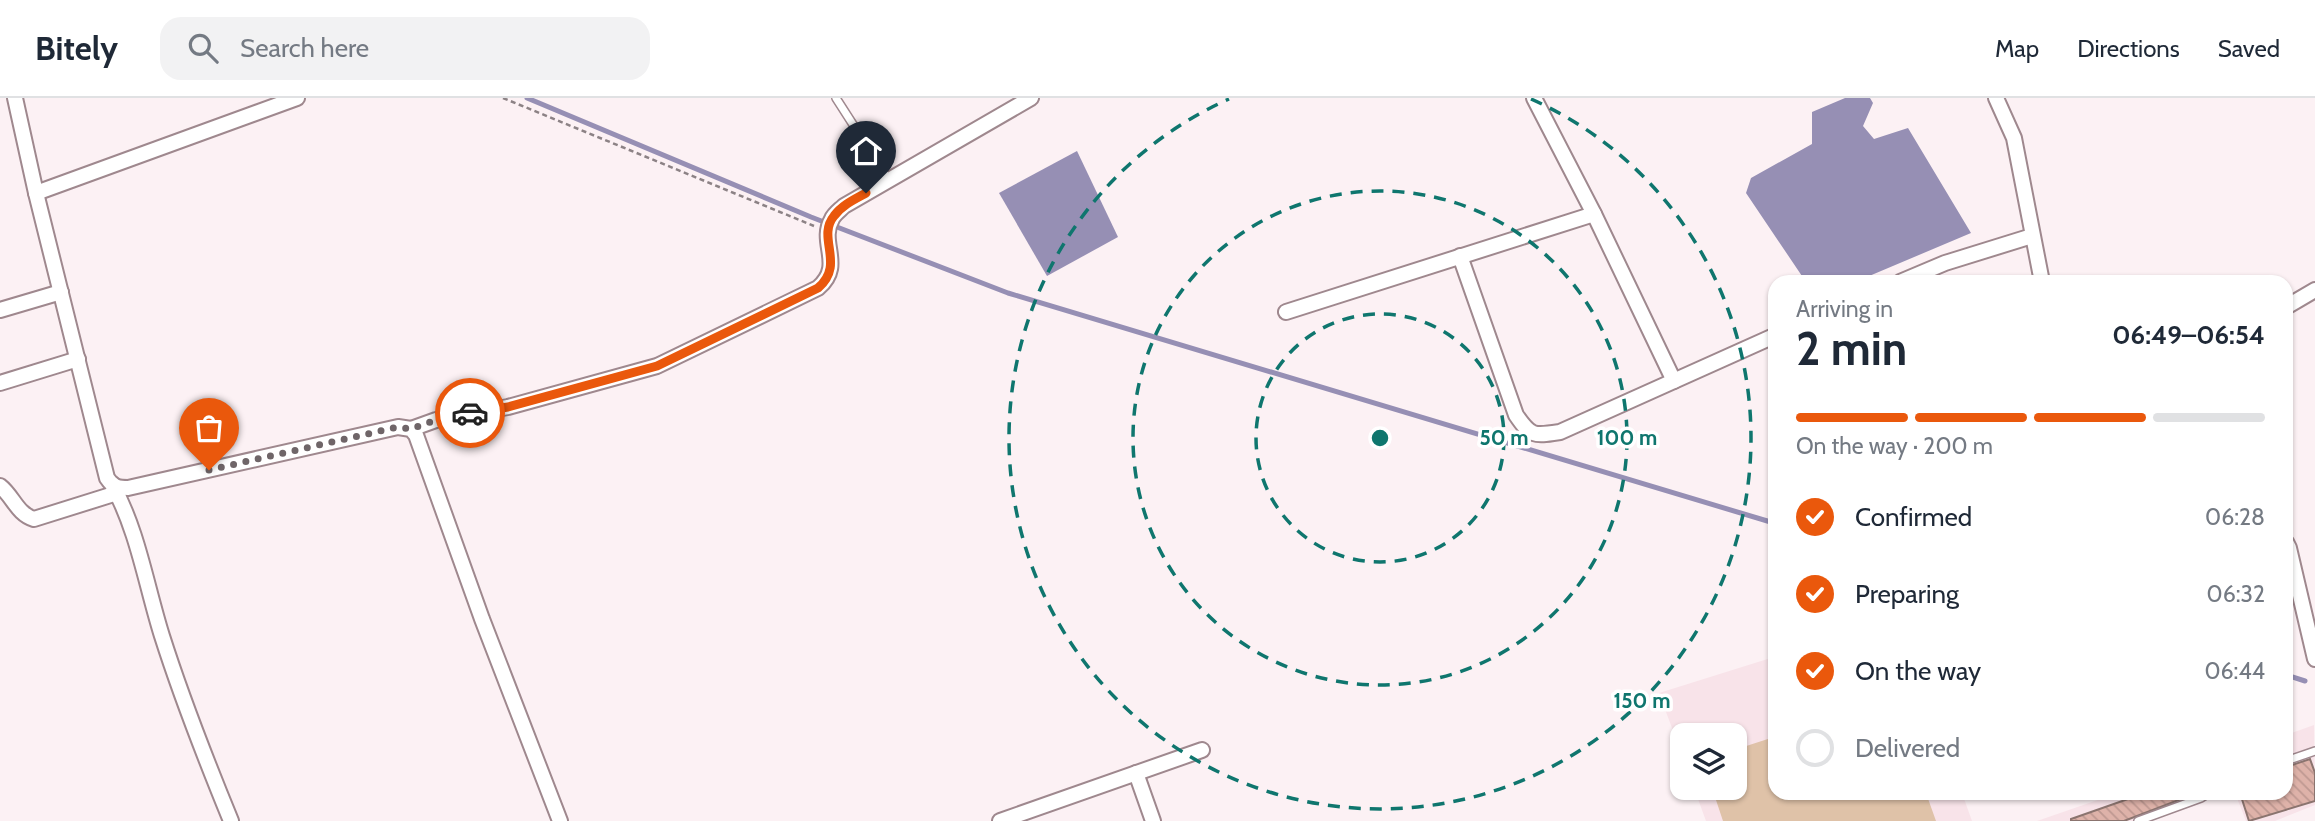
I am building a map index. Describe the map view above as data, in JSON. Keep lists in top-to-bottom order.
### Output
{
  "page": {
    "header": "Bitely",
    "search": "Search here",
    "nav": ["Map", "Directions", "Saved"],
    "heading": ["2 min", "Arriving in", "06:49–06:54"],
    "bar": "On the way · 200 m",
    "list": [
      ["Confirmed", "06:28"],
      ["Preparing", "06:32"],
      ["On the way", "06:44"],
      "Delivered"
    ]
  },
  "rings": ["50 m", "100 m", "150 m"]
}
